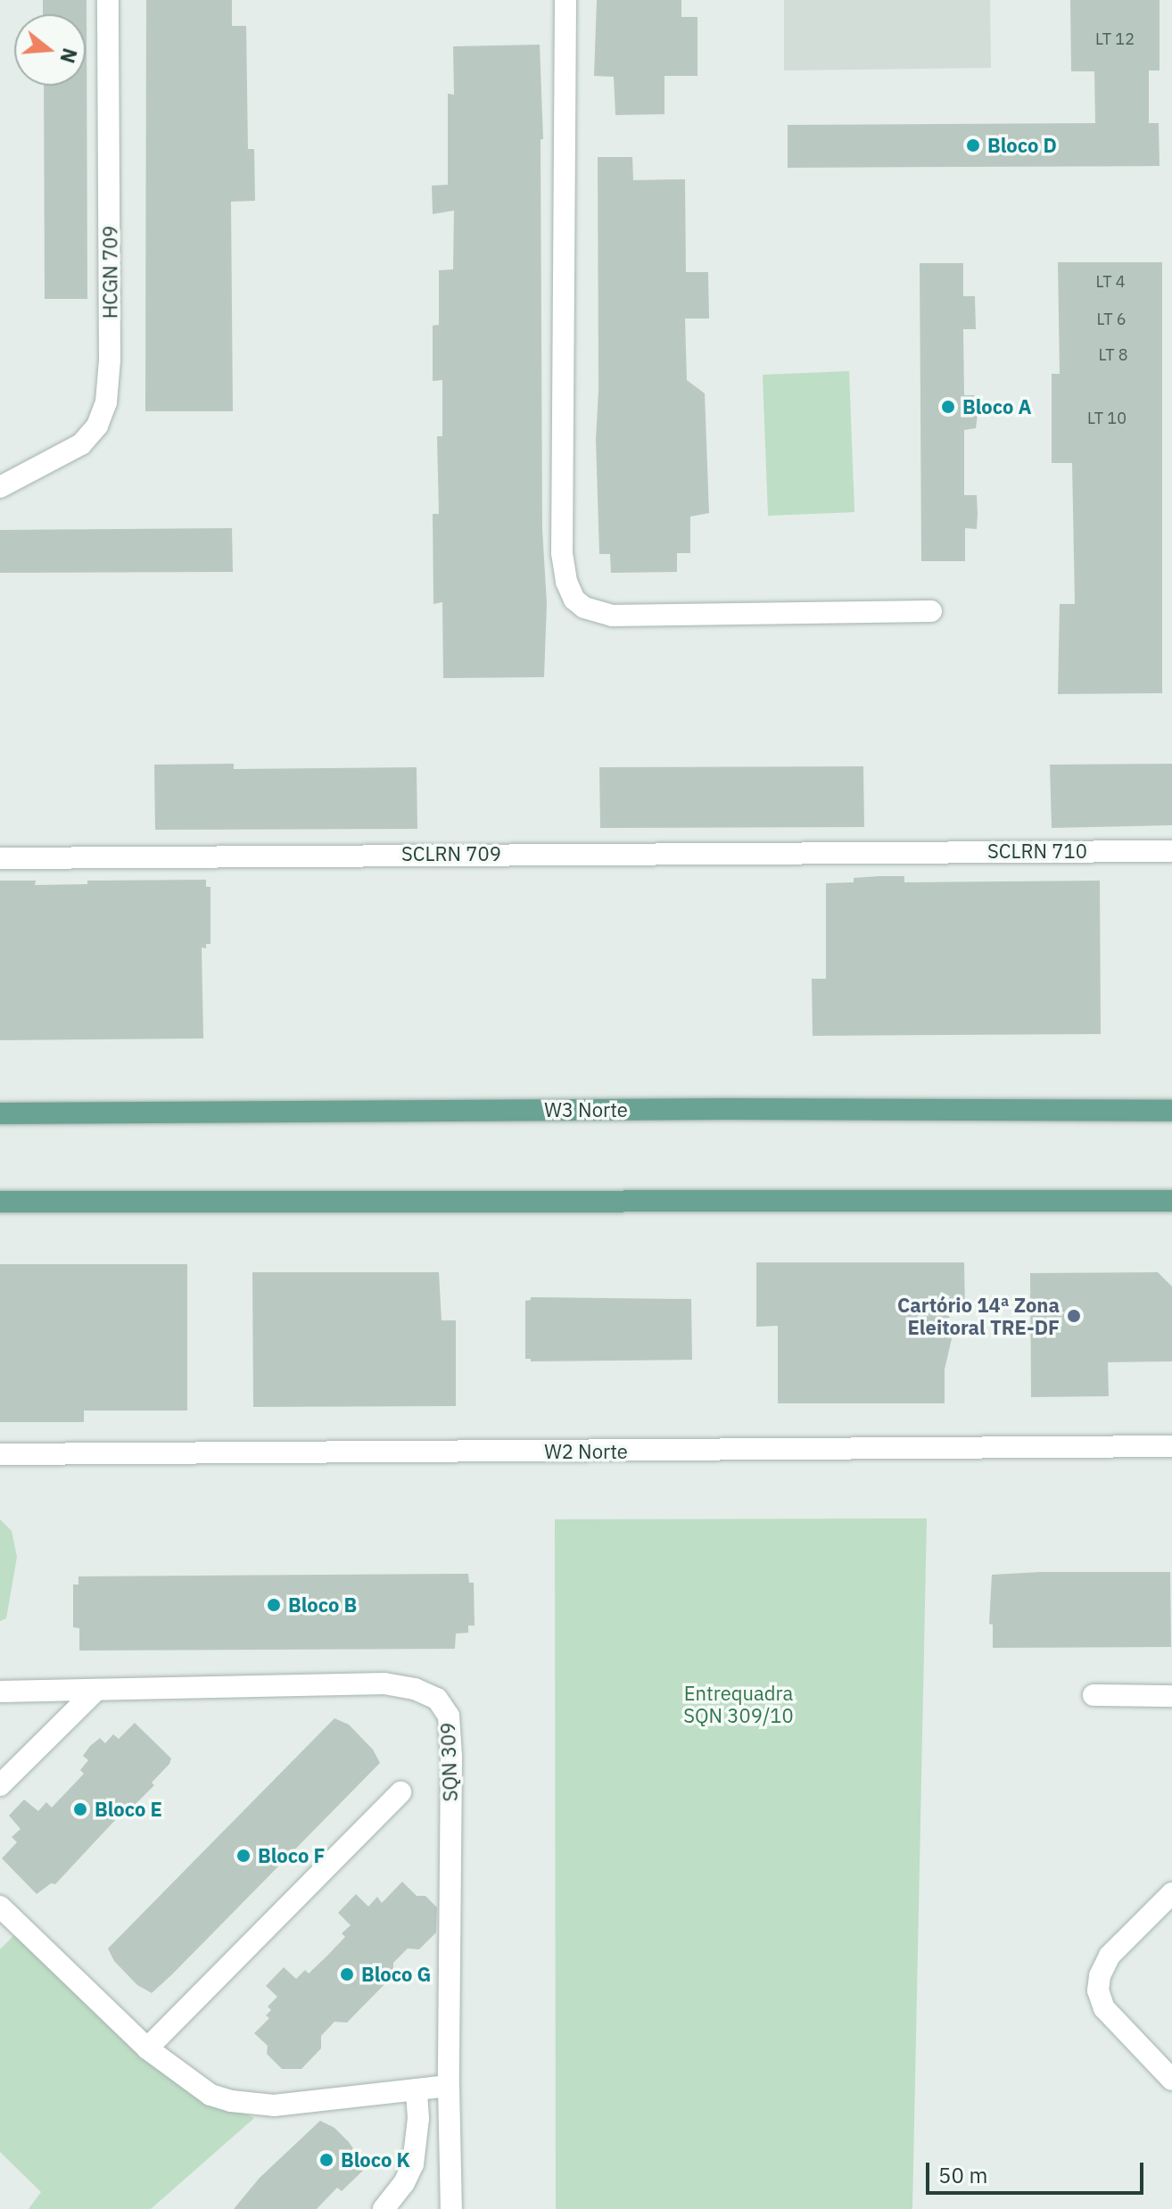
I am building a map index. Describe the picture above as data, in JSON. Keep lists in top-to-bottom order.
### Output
{
  "streets": {
    "main road": ["W3 Norte"],
    "street": [
      "HCGN 709",
      "SCLRN 710",
      "SCLRN 709",
      "W2 Norte",
      "SQN 309"
    ]
  },
  "crossings": [
    ["SCLRN 710", "SCLRN 709"]
  ],
  "parks": ["Entrequadra SQN 309/10"],
  "places": [
    "Bloco D",
    "Bloco A",
    "Cartório 14ª Zona Eleitoral TRE-DF",
    "Bloco B",
    "Bloco E",
    "Bloco F",
    "Bloco G",
    "Bloco K"
  ],
  "house_numbers": [
    "LT 12",
    "LT 4",
    "LT 6",
    "LT 8",
    "LT 10"
  ],
  "scale_bar": "50 m",
  "north": "right"
}
